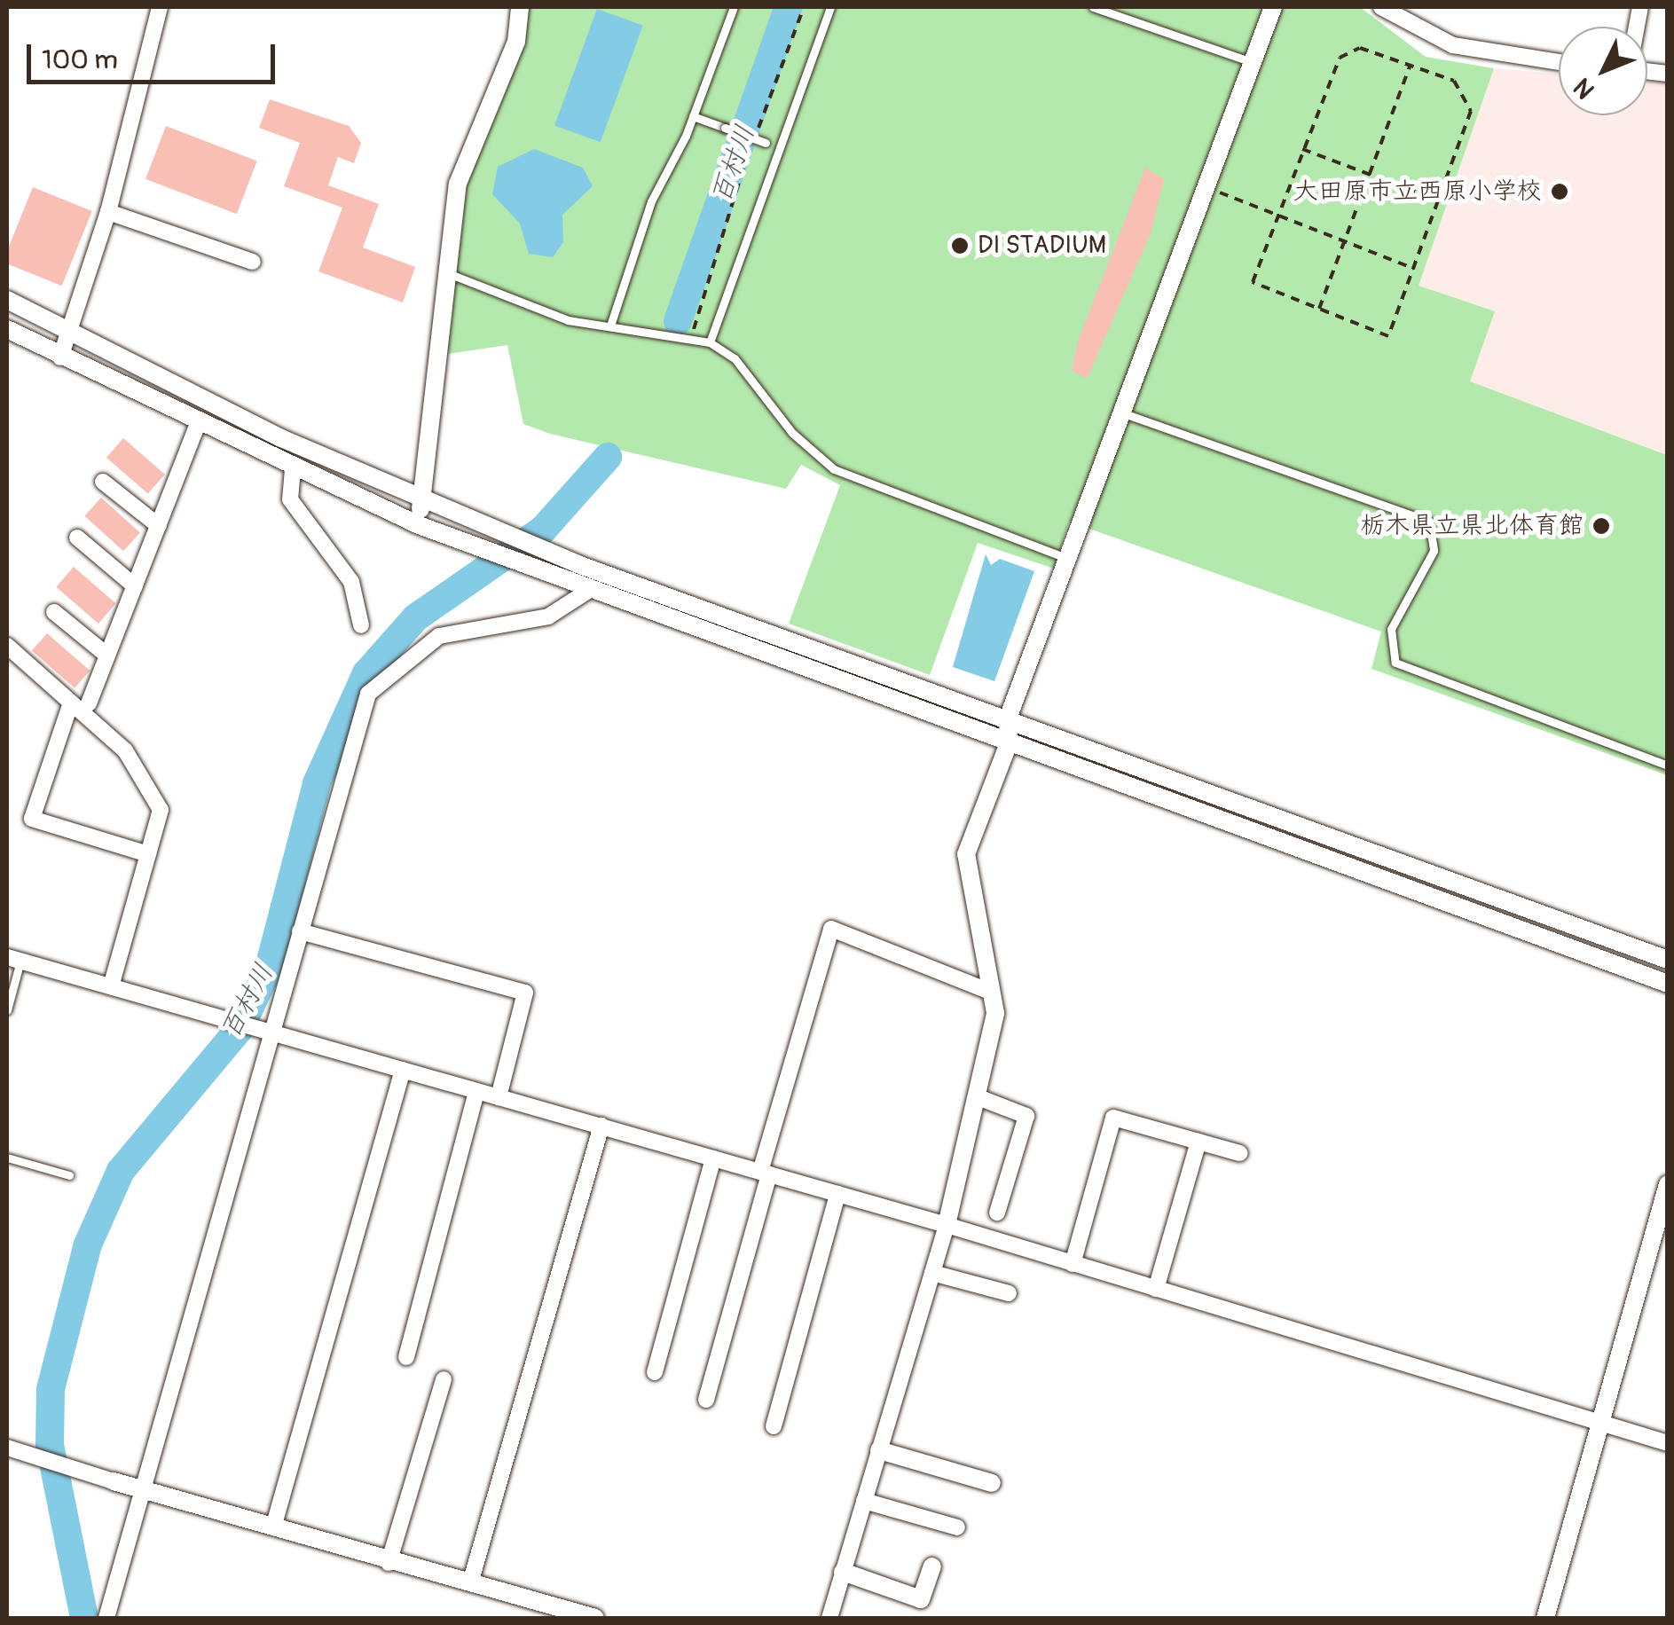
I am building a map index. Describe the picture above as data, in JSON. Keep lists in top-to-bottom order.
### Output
{
  "water": ["百村川"],
  "places": ["大田原市立西原小学校", "DI STADIUM", "栃木県立県北体育館"],
  "scale_bar": "100 m",
  "north": "bottom left"
}
